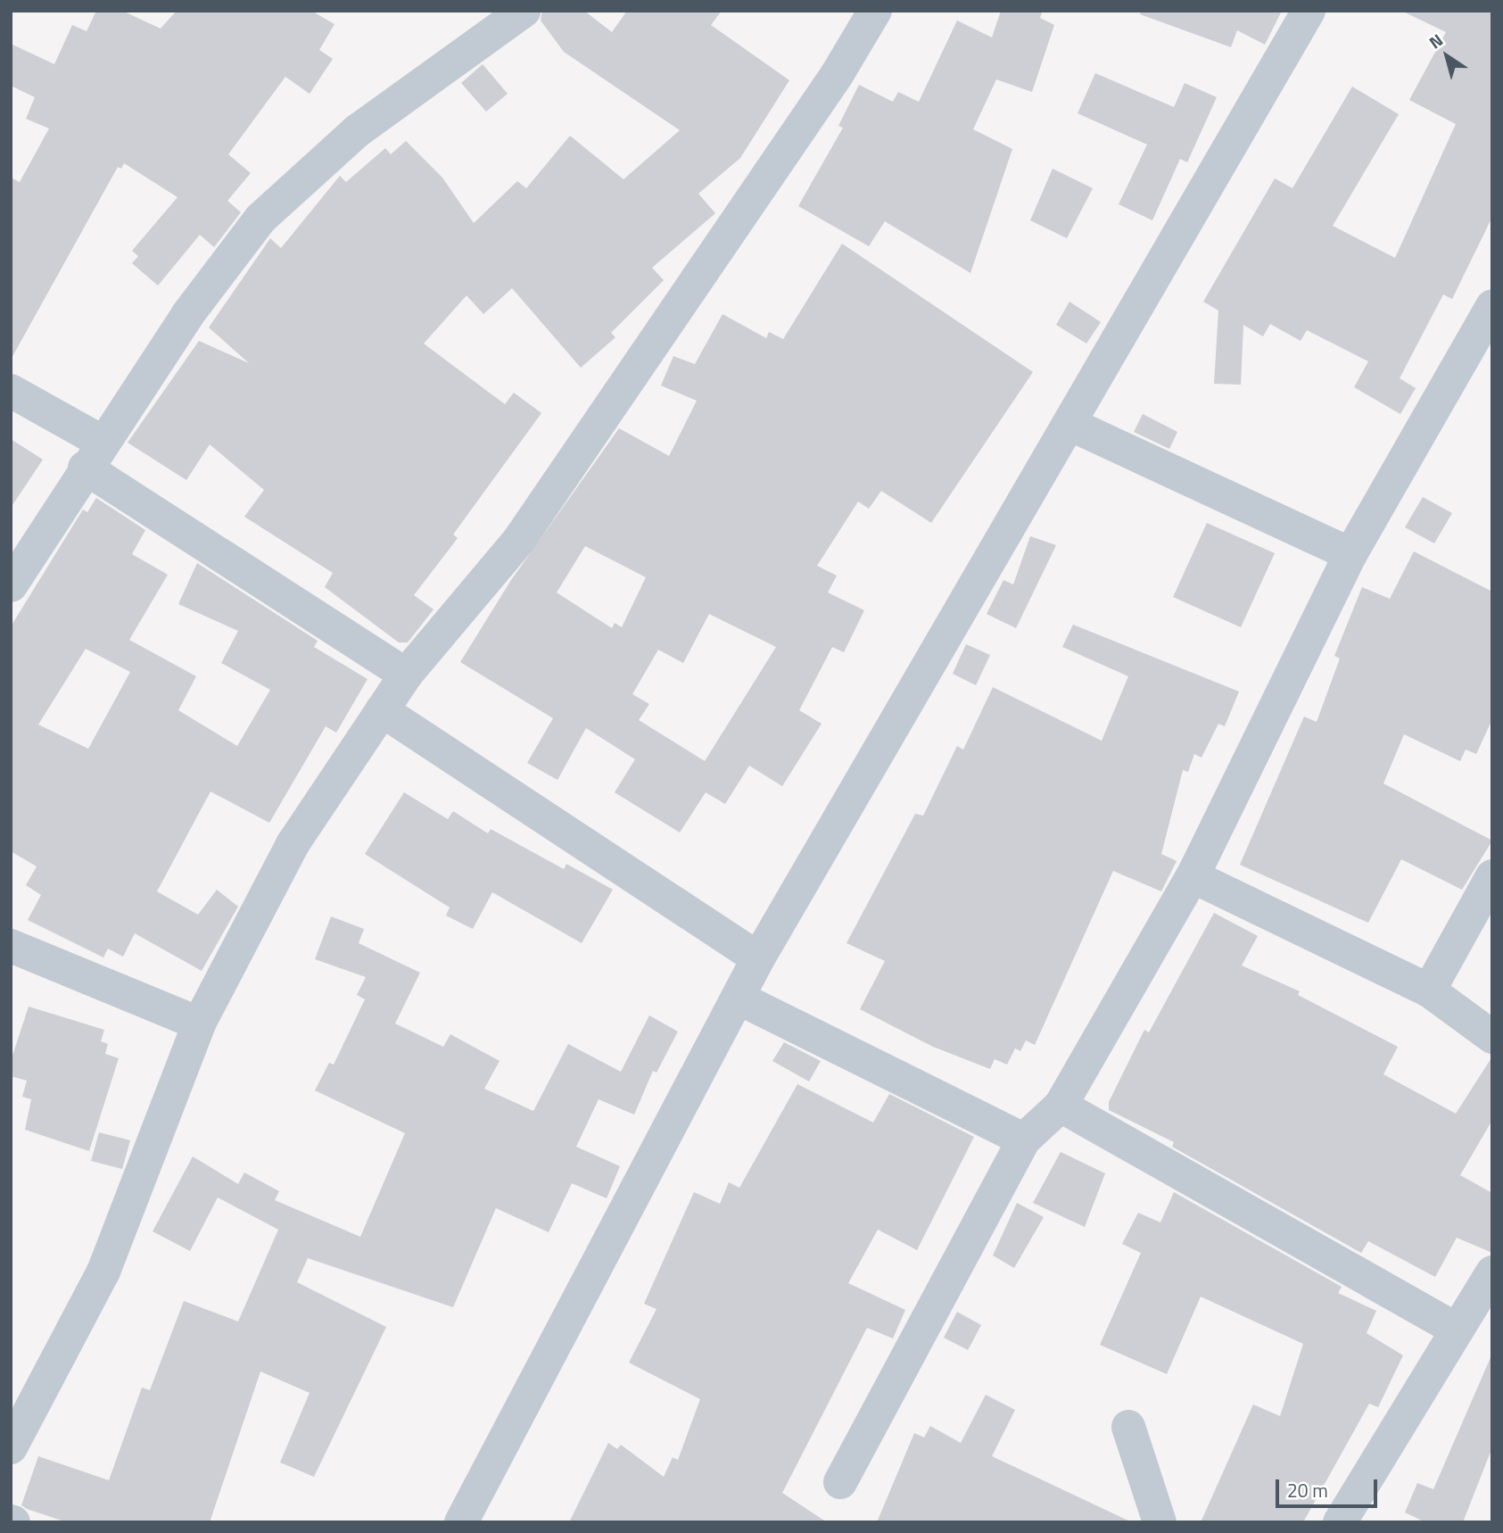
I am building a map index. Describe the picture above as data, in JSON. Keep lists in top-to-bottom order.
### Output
{
  "scale_bar": "20 m",
  "north": "top left"
}
